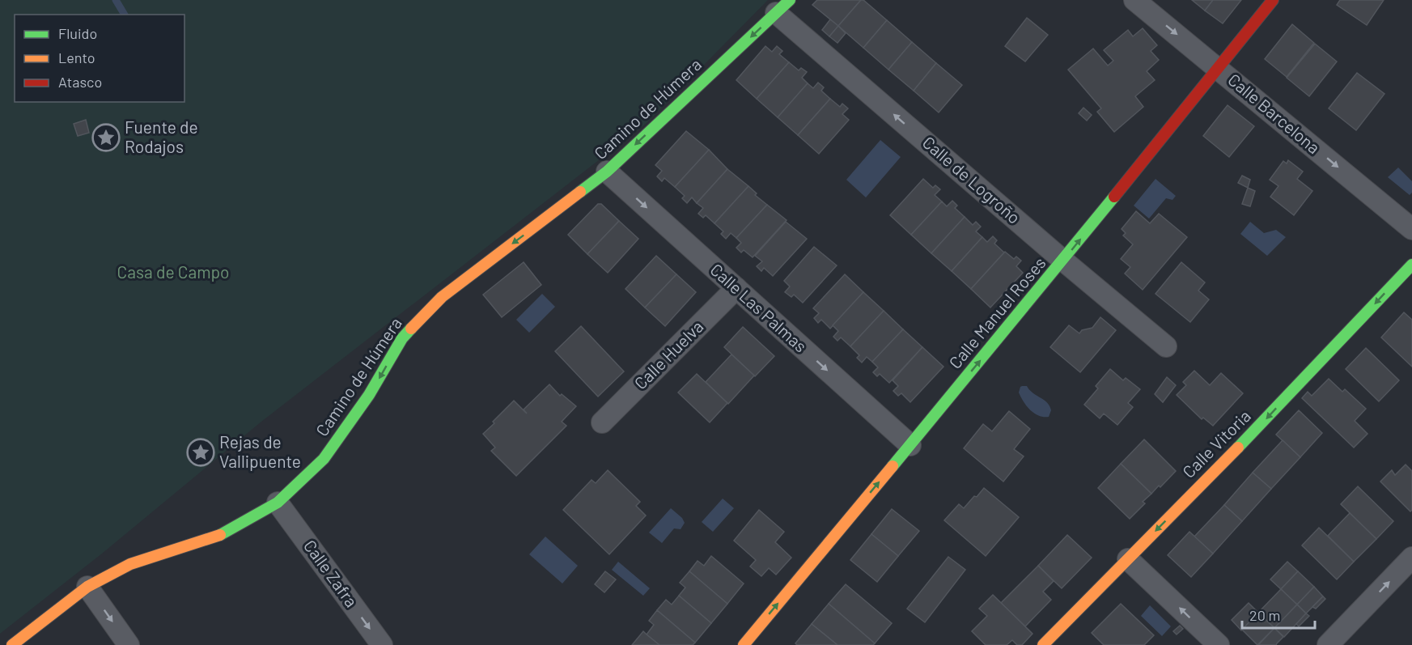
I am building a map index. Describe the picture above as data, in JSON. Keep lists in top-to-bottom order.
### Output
{
  "streets": {
    "street": [
      "Camino de Húmera",
      "Calle Barcelona",
      "Calle de Logroño",
      "Calle Las Palmas",
      "Calle Manuel Roses",
      "Calle Huelva",
      "Calle Vitoria",
      "Calle Zafra"
    ]
  },
  "crossings": [
    ["Camino de Húmera", "Calle de Logroño"],
    ["Camino de Húmera", "Calle Las Palmas"],
    ["Camino de Húmera", "Calle Zafra"],
    ["Calle Barcelona", "Calle Manuel Roses"],
    ["Calle de Logroño", "Calle Manuel Roses"],
    ["Calle Las Palmas", "Calle Manuel Roses"],
    ["Calle Las Palmas", "Calle Huelva"]
  ],
  "one_way": [
    "Camino de Húmera",
    "Calle Barcelona",
    "Calle de Logroño",
    "Calle Las Palmas",
    "Calle Manuel Roses",
    "Calle Vitoria",
    "Calle Zafra"
  ],
  "parks": ["Casa de Campo"],
  "places": {
    "place": ["Fuente de Rodajos", "Rejas de Vallipuente"]
  },
  "legend": ["Fluido", "Lento", "Atasco"],
  "scale_bar": "20 m"
}
